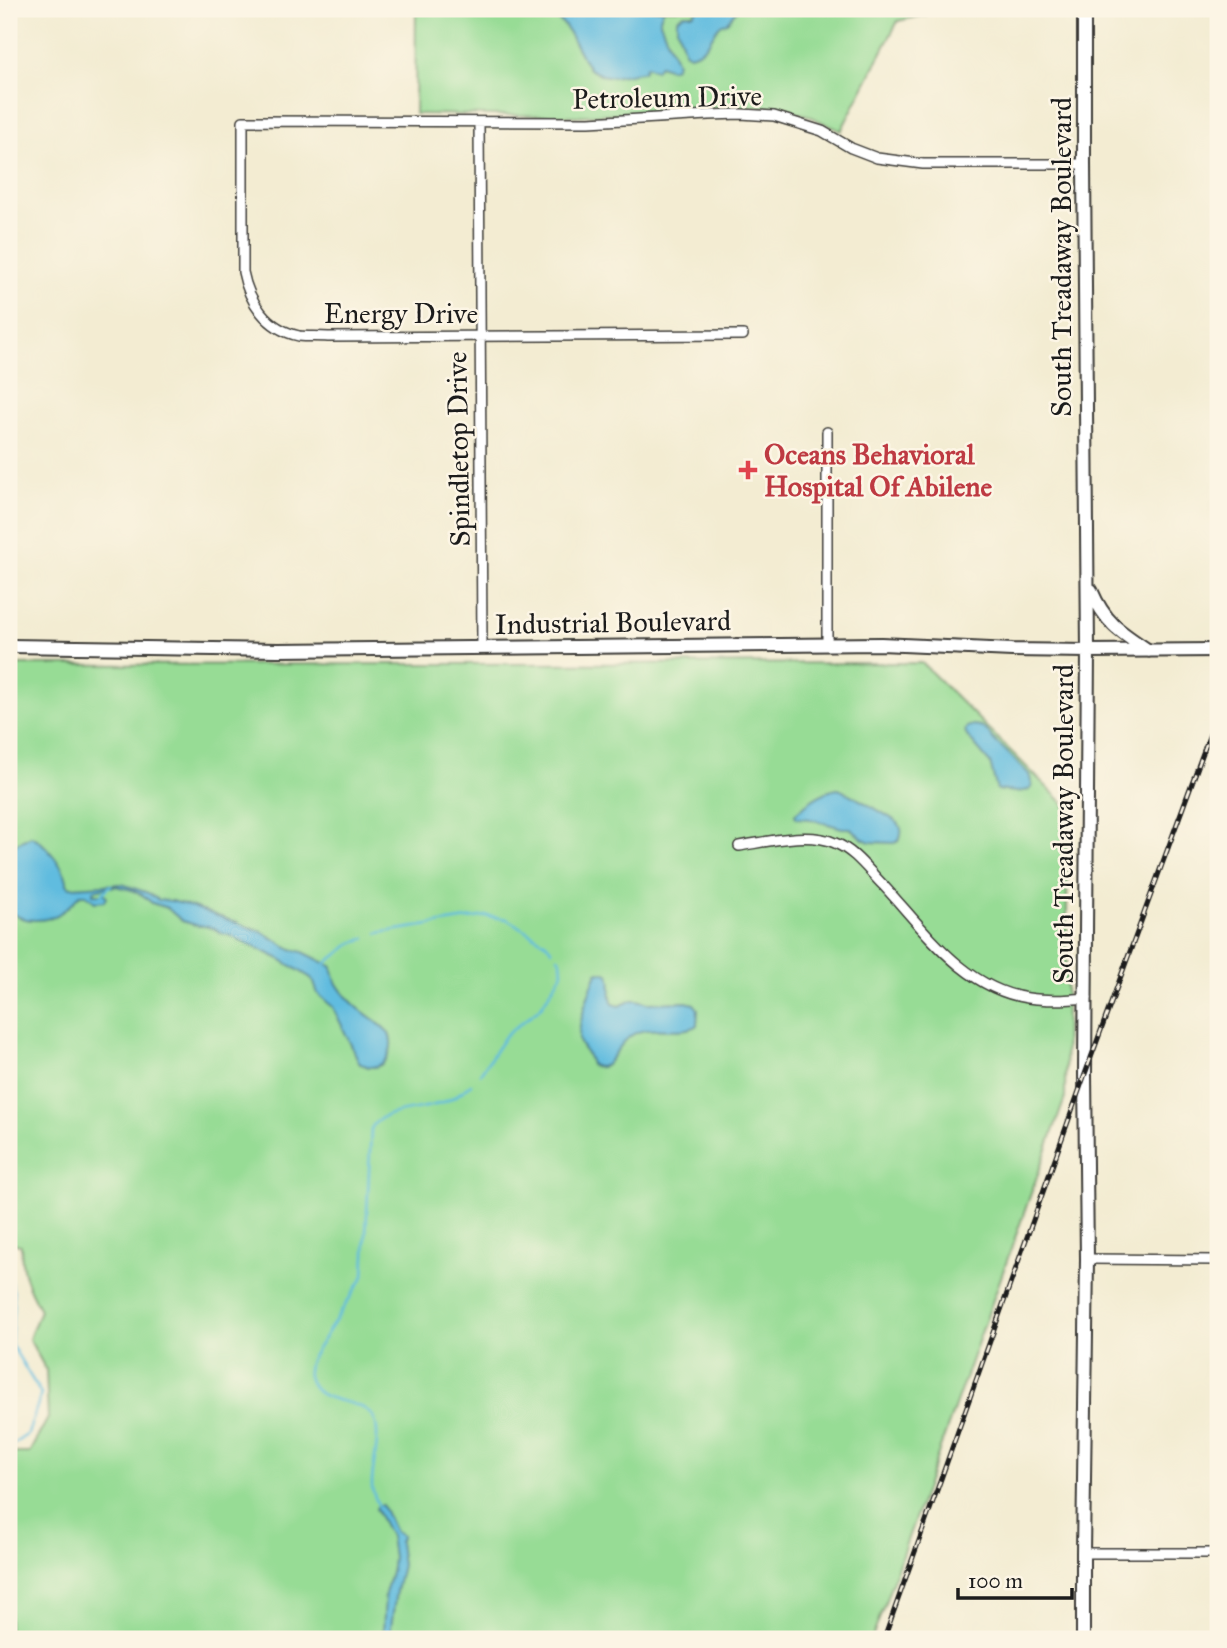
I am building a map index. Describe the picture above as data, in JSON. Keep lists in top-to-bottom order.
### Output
{
  "streets": {
    "main road": ["South Treadaway Boulevard", "Industrial Boulevard"],
    "street": ["Petroleum Drive", "Energy Drive", "Spindletop Drive"]
  },
  "crossings": [
    ["Petroleum Drive", "South Treadaway Boulevard"],
    ["Petroleum Drive", "Energy Drive"],
    ["Petroleum Drive", "Spindletop Drive"],
    ["South Treadaway Boulevard", "Industrial Boulevard"],
    ["Energy Drive", "Spindletop Drive"],
    ["Spindletop Drive", "Industrial Boulevard"]
  ],
  "places": {
    "health": ["Oceans Behavioral Hospital Of Abilene"]
  },
  "scale_bar": "100 m"
}
